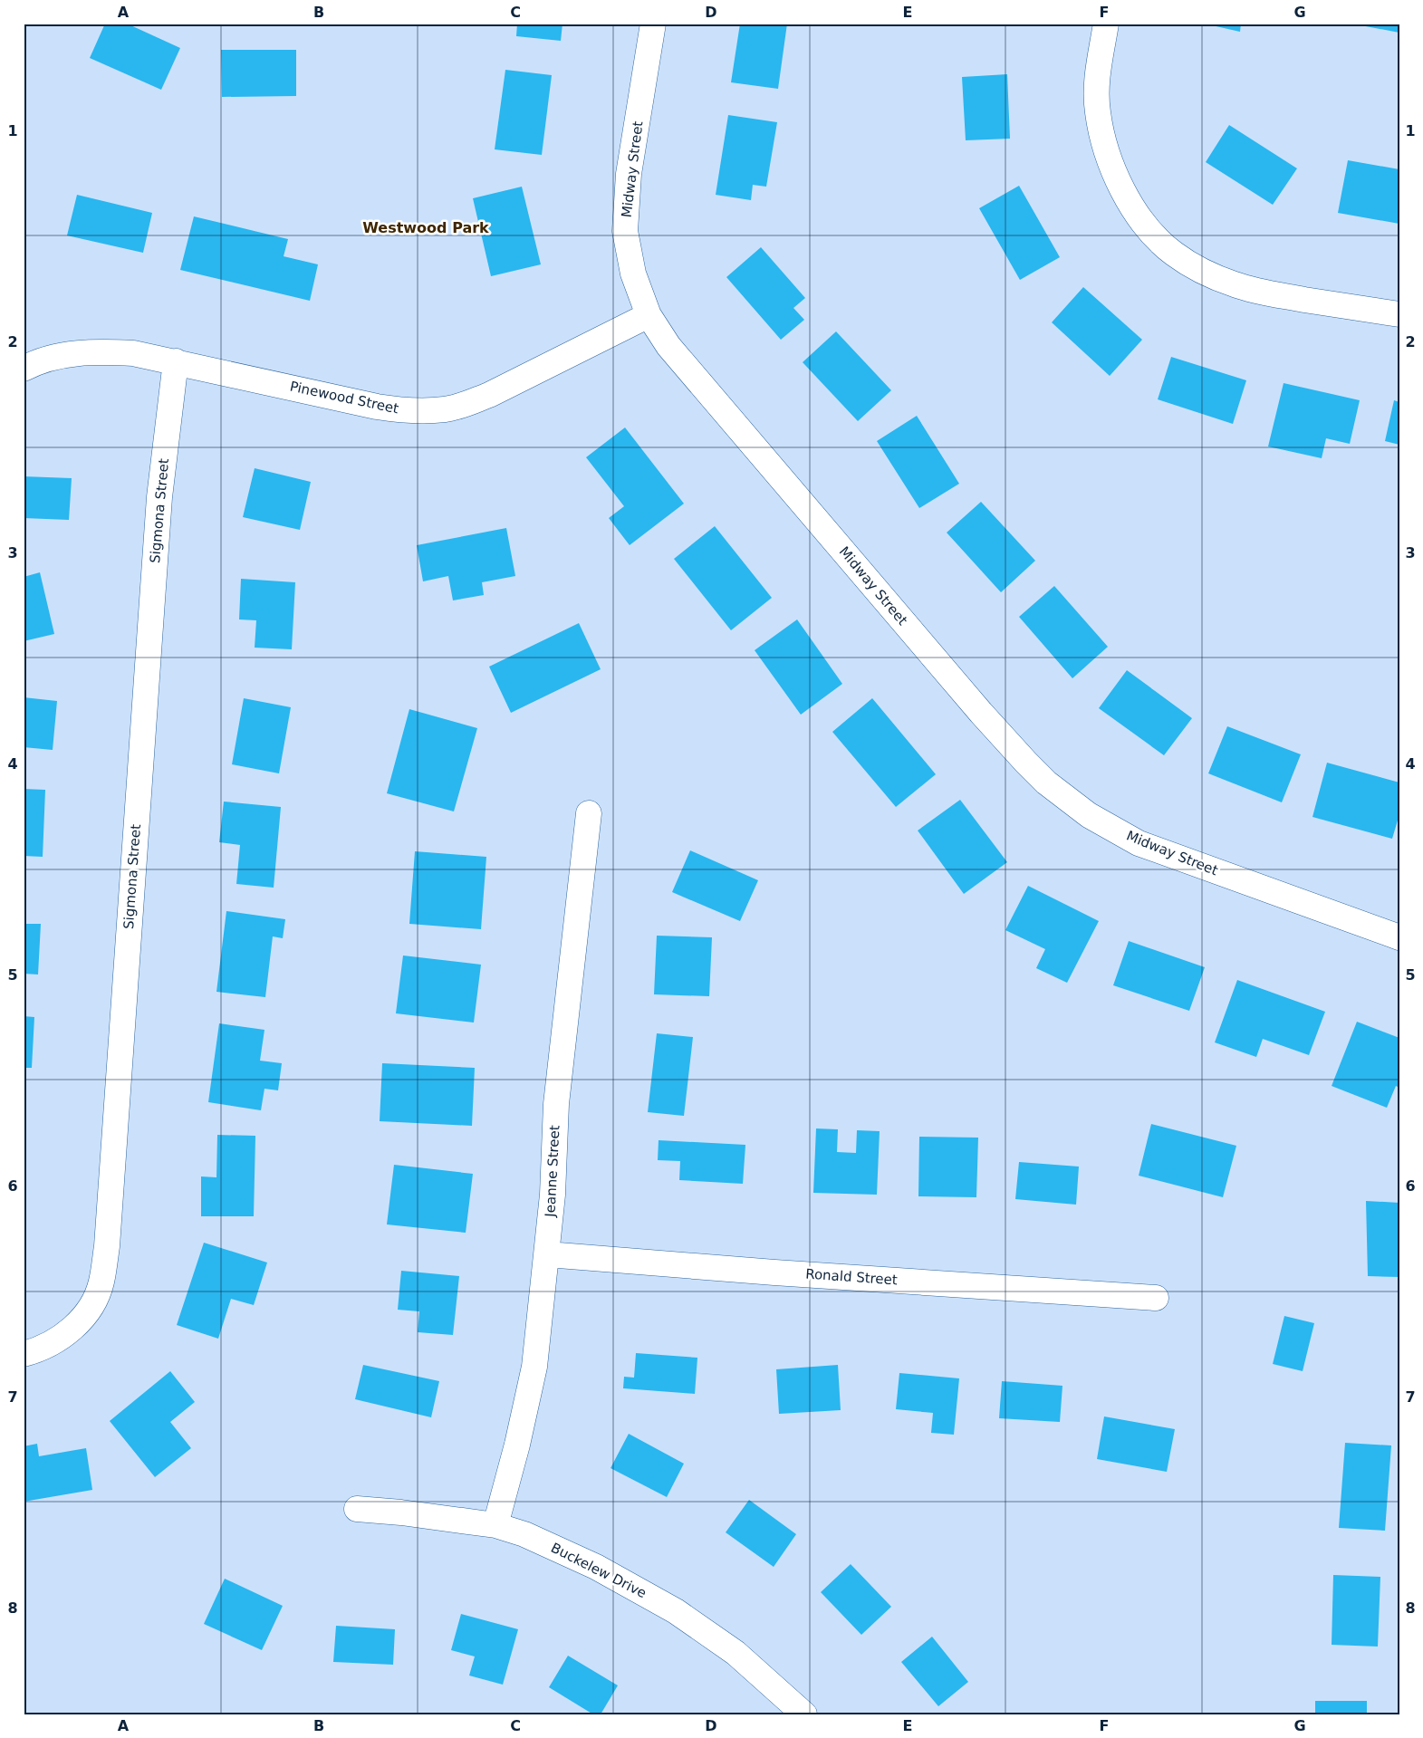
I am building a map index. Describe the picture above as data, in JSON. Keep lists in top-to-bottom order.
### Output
{
  "streets": {
    "street": [
      "Midway Street",
      "Pinewood Street",
      "Sigmona Street",
      "Jeanne Street",
      "Ronald Street",
      "Buckelew Drive"
    ]
  },
  "crossings": [
    ["Midway Street", "Pinewood Street"],
    ["Pinewood Street", "Sigmona Street"],
    ["Jeanne Street", "Ronald Street"],
    ["Jeanne Street", "Buckelew Drive"]
  ],
  "districts": ["Westwood Park"],
  "grid": {
    "columns": [
      "A",
      "B",
      "C",
      "D",
      "E",
      "F",
      "G"
    ],
    "rows": [
      "1",
      "2",
      "3",
      "4",
      "5",
      "6",
      "7",
      "8"
    ]
  }
}
